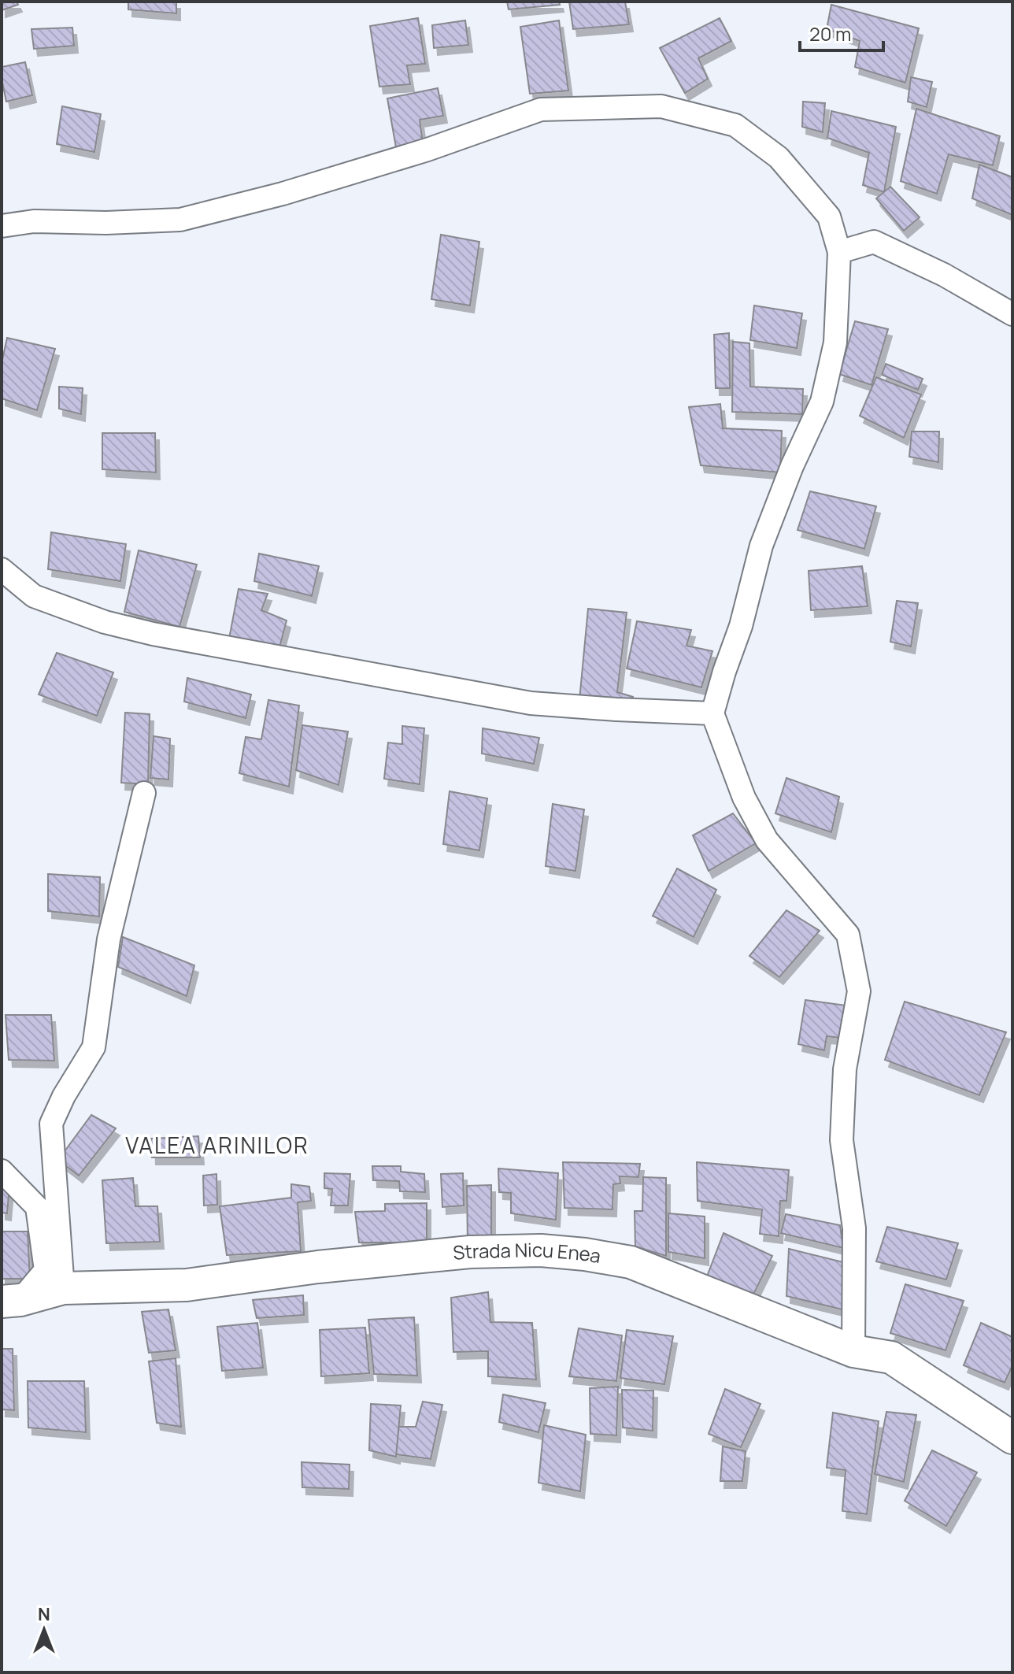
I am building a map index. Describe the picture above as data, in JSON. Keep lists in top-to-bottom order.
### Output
{
  "streets": {
    "street": ["Strada Nicu Enea"]
  },
  "districts": ["VALEA ARINILOR"],
  "scale_bar": "20 m",
  "north": "top"
}
